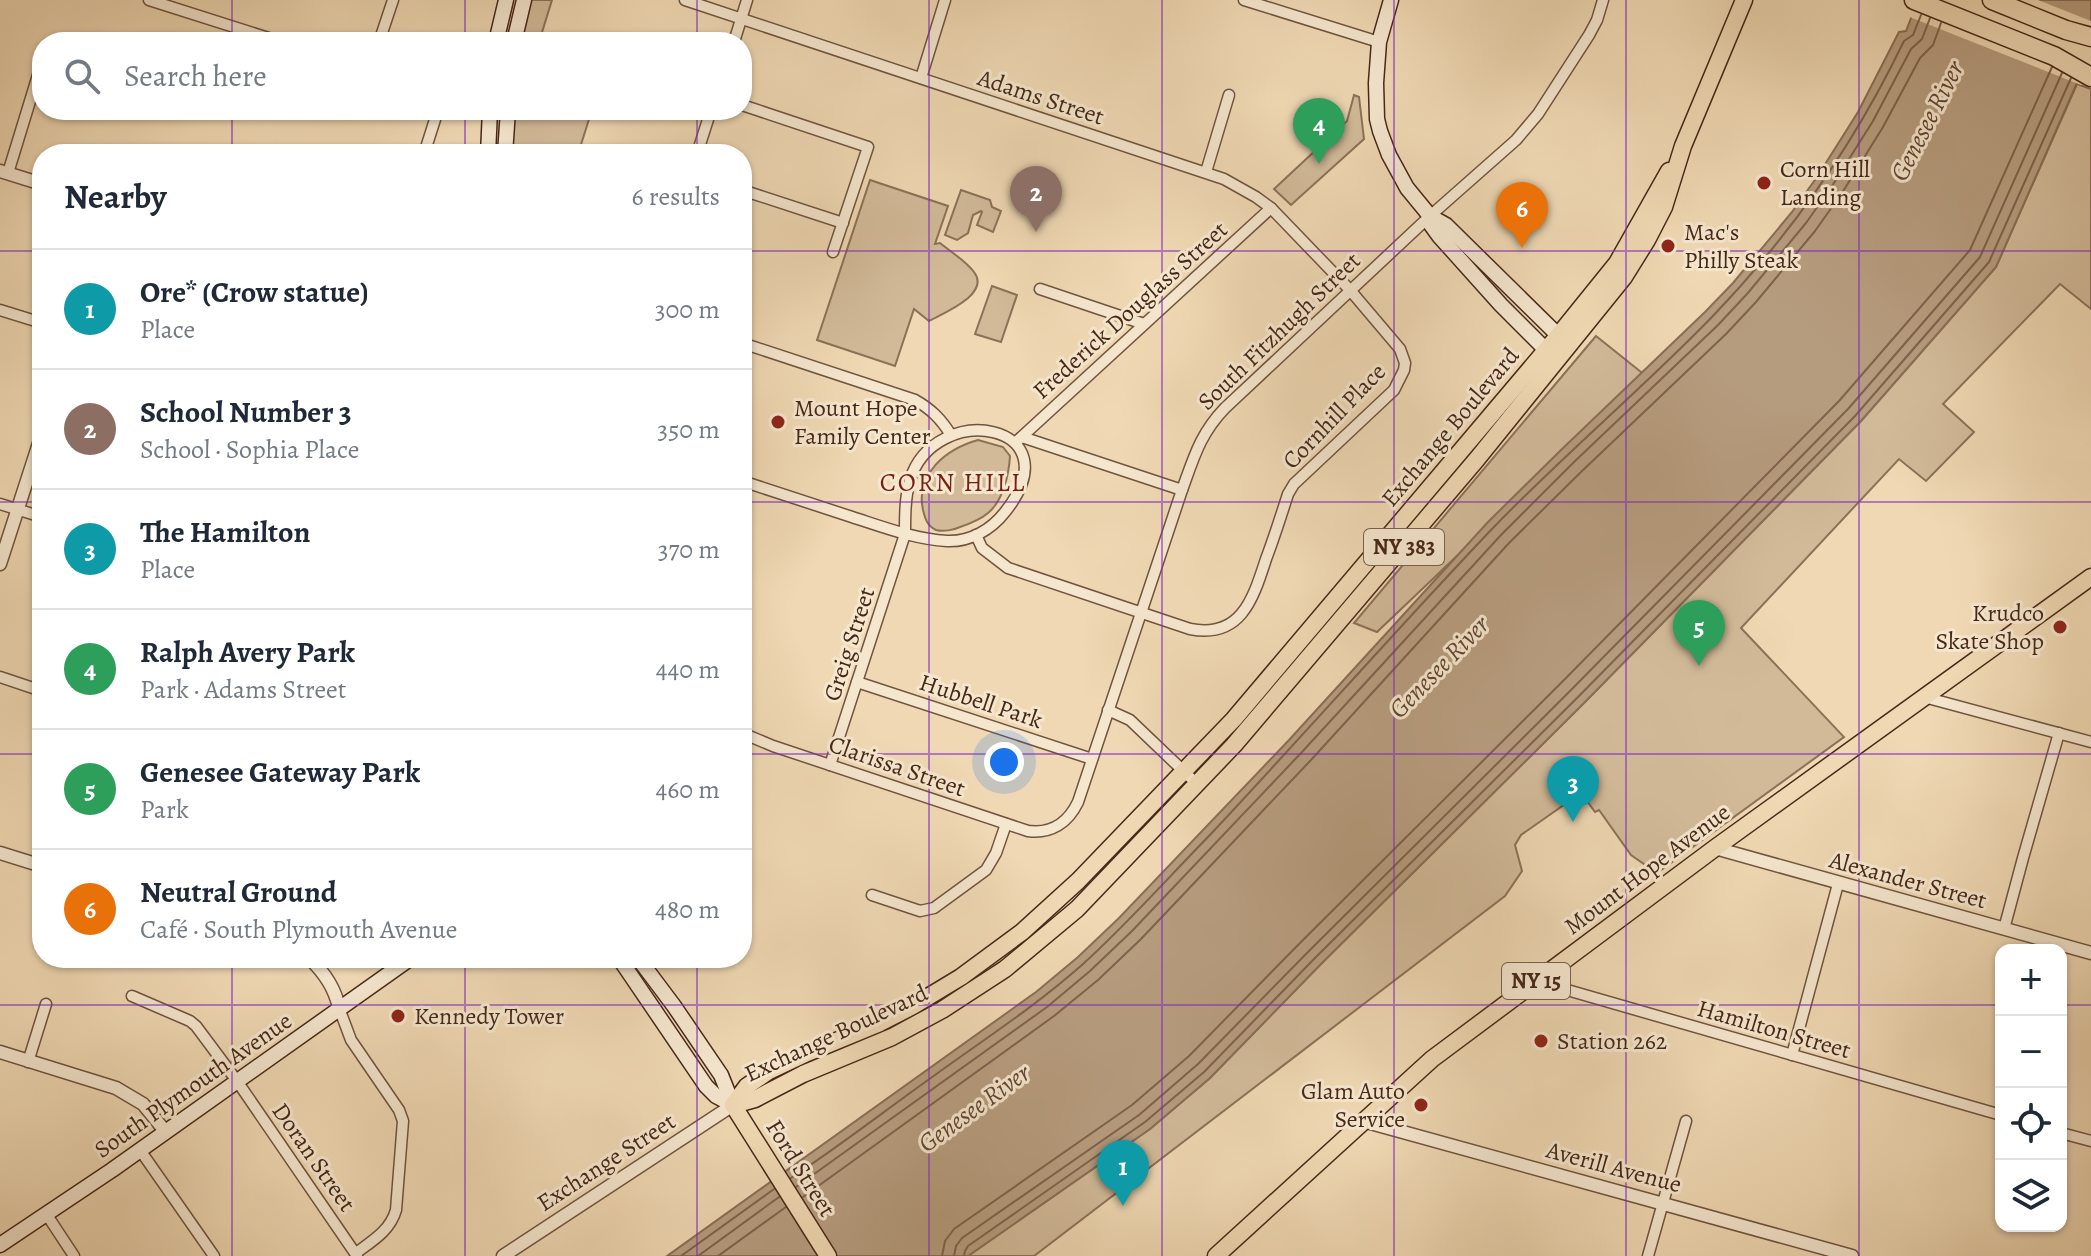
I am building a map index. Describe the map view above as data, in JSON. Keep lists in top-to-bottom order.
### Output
{
  "streets": {
    "main road": [
      "Exchange Boulevard",
      "NY 383",
      "Mount Hope Avenue",
      "NY 15",
      "South Plymouth Avenue",
      "Ford Street"
    ],
    "street": [
      "Adams Street",
      "Frederick Douglass Street",
      "South Fitzhugh Street",
      "Cornhill Place",
      "Greig Street",
      "Hubbell Park",
      "Clarissa Street",
      "Alexander Street",
      "Hamilton Street",
      "Doran Street",
      "Exchange Street",
      "Averill Avenue"
    ]
  },
  "crossings": [
    ["Adams Street", "Frederick Douglass Street"],
    ["Adams Street", "South Fitzhugh Street"],
    ["Adams Street", "Cornhill Place"],
    ["Frederick Douglass Street", "Cornhill Place"],
    ["Frederick Douglass Street", "Greig Street"],
    ["South Fitzhugh Street", "Cornhill Place"],
    ["South Fitzhugh Street", "Hubbell Park"],
    ["South Fitzhugh Street", "Clarissa Street"],
    ["Cornhill Place", "Greig Street"],
    ["Exchange Boulevard", "Exchange Street"],
    ["Exchange Boulevard", "Ford Street"],
    ["Greig Street", "Hubbell Park"],
    ["Greig Street", "Clarissa Street"],
    ["Hubbell Park", "Clarissa Street"],
    ["Mount Hope Avenue", "Alexander Street"],
    ["Mount Hope Avenue", "Hamilton Street"],
    ["Mount Hope Avenue", "Averill Avenue"],
    ["South Plymouth Avenue", "Doran Street"],
    ["Exchange Street", "Ford Street"]
  ],
  "districts": ["CORN HILL"],
  "water": ["Genesee River"],
  "places": [
    "Corn Hill Landing",
    "Mac's Philly Steak",
    "Mount Hope Family Center",
    "Krudco Skate Shop",
    "Kennedy Tower",
    "Station 262",
    "Glam Auto Service"
  ],
  "page": {
    "search": "Search here",
    "pins": [
      "4",
      "2",
      "6",
      "5",
      "3",
      "1"
    ],
    "heading": ["Nearby", "6 results"],
    "list": [
      {
        "mark": "1",
        "name": "Ore* (Crow statue)",
        "note": "Place",
        "value": "300 m"
      },
      {
        "mark": "2",
        "name": "School Number 3",
        "note": "School · Sophia Place",
        "value": "350 m"
      },
      {
        "mark": "3",
        "name": "The Hamilton",
        "note": "Place",
        "value": "370 m"
      },
      {
        "mark": "4",
        "name": "Ralph Avery Park",
        "note": "Park · Adams Street",
        "value": "440 m"
      },
      {
        "mark": "5",
        "name": "Genesee Gateway Park",
        "note": "Park",
        "value": "460 m"
      },
      {
        "mark": "6",
        "name": "Neutral Ground",
        "note": "Café · South Plymouth Avenue",
        "value": "480 m"
      }
    ],
    "map_buttons": ["+", "−"]
  }
}
